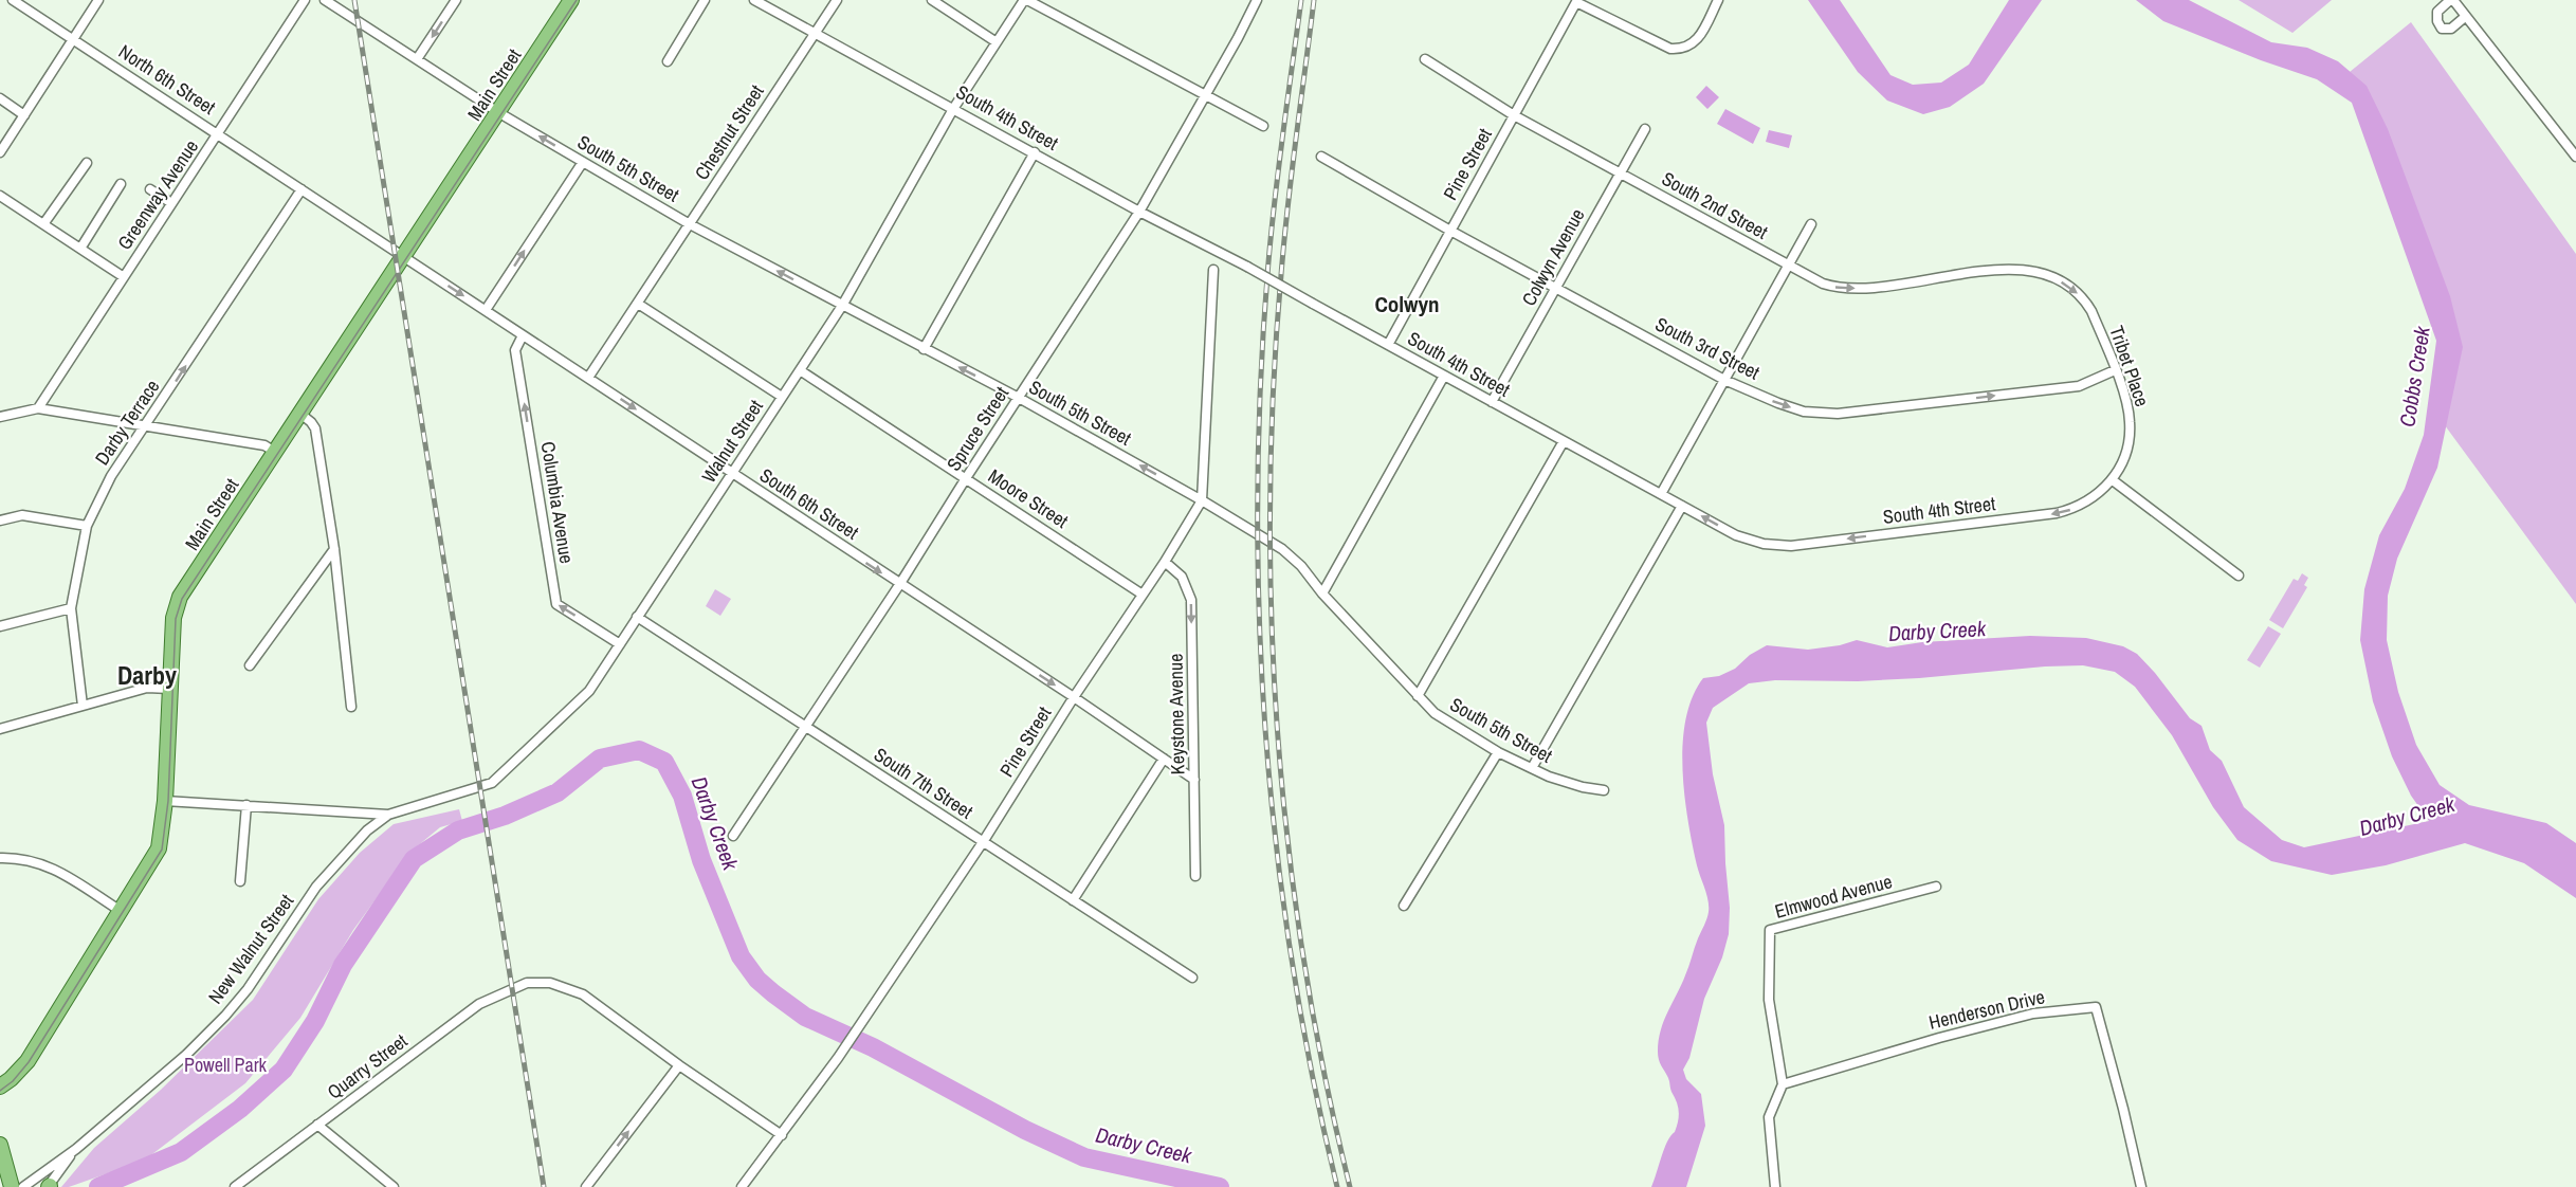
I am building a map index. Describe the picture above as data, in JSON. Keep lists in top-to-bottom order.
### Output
{
  "streets": {
    "main road": ["Main Street"],
    "street": [
      "North 6th Street",
      "South 4th Street",
      "Chestnut Street",
      "Pine Street",
      "South 5th Street",
      "Greenway Avenue",
      "South 2nd Street",
      "Colwyn Avenue",
      "South 3rd Street",
      "Tribet Place",
      "Darby Terrace",
      "Spruce Street",
      "Walnut Street",
      "Moore Street",
      "Columbia Avenue",
      "South 6th Street",
      "Keystone Avenue",
      "South 7th Street",
      "Elmwood Avenue",
      "New Walnut Street",
      "Henderson Drive",
      "Quarry Street"
    ]
  },
  "crossings": [
    ["North 6th Street", "Main Street"],
    ["North 6th Street", "Greenway Avenue"],
    ["North 6th Street", "Darby Terrace"],
    ["North 6th Street", "South 6th Street"],
    ["Main Street", "South 5th Street"],
    ["Main Street", "South 6th Street"],
    ["South 4th Street", "Chestnut Street"],
    ["South 4th Street", "Pine Street"],
    ["South 4th Street", "Colwyn Avenue"],
    ["South 4th Street", "Tribet Place"],
    ["South 4th Street", "Spruce Street"],
    ["South 4th Street", "Walnut Street"],
    ["Chestnut Street", "South 5th Street"],
    ["Chestnut Street", "South 6th Street"],
    ["Pine Street", "South 5th Street"],
    ["Pine Street", "South 2nd Street"],
    ["Pine Street", "South 3rd Street"],
    ["Pine Street", "Moore Street"],
    ["Pine Street", "South 6th Street"],
    ["Pine Street", "Keystone Avenue"],
    ["Pine Street", "South 7th Street"],
    ["South 5th Street", "Spruce Street"],
    ["South 5th Street", "Walnut Street"],
    ["South 2nd Street", "Colwyn Avenue"],
    ["South 2nd Street", "Tribet Place"],
    ["Colwyn Avenue", "South 3rd Street"],
    ["South 3rd Street", "Tribet Place"],
    ["Spruce Street", "Moore Street"],
    ["Spruce Street", "South 6th Street"],
    ["Spruce Street", "South 7th Street"],
    ["Walnut Street", "Moore Street"],
    ["Walnut Street", "Columbia Avenue"],
    ["Walnut Street", "South 6th Street"],
    ["Walnut Street", "South 7th Street"],
    ["Walnut Street", "New Walnut Street"],
    ["Columbia Avenue", "South 6th Street"],
    ["South 6th Street", "Keystone Avenue"],
    ["Elmwood Avenue", "Henderson Drive"]
  ],
  "one_way": [
    "South 5th Street",
    "South 3rd Street",
    "Tribet Place",
    "Darby Terrace",
    "Columbia Avenue",
    "South 6th Street",
    "Keystone Avenue"
  ],
  "districts": ["Colwyn", "Darby"],
  "water": ["Cobbs Creek", "Darby Creek"],
  "parks": ["Powell Park"]
}
